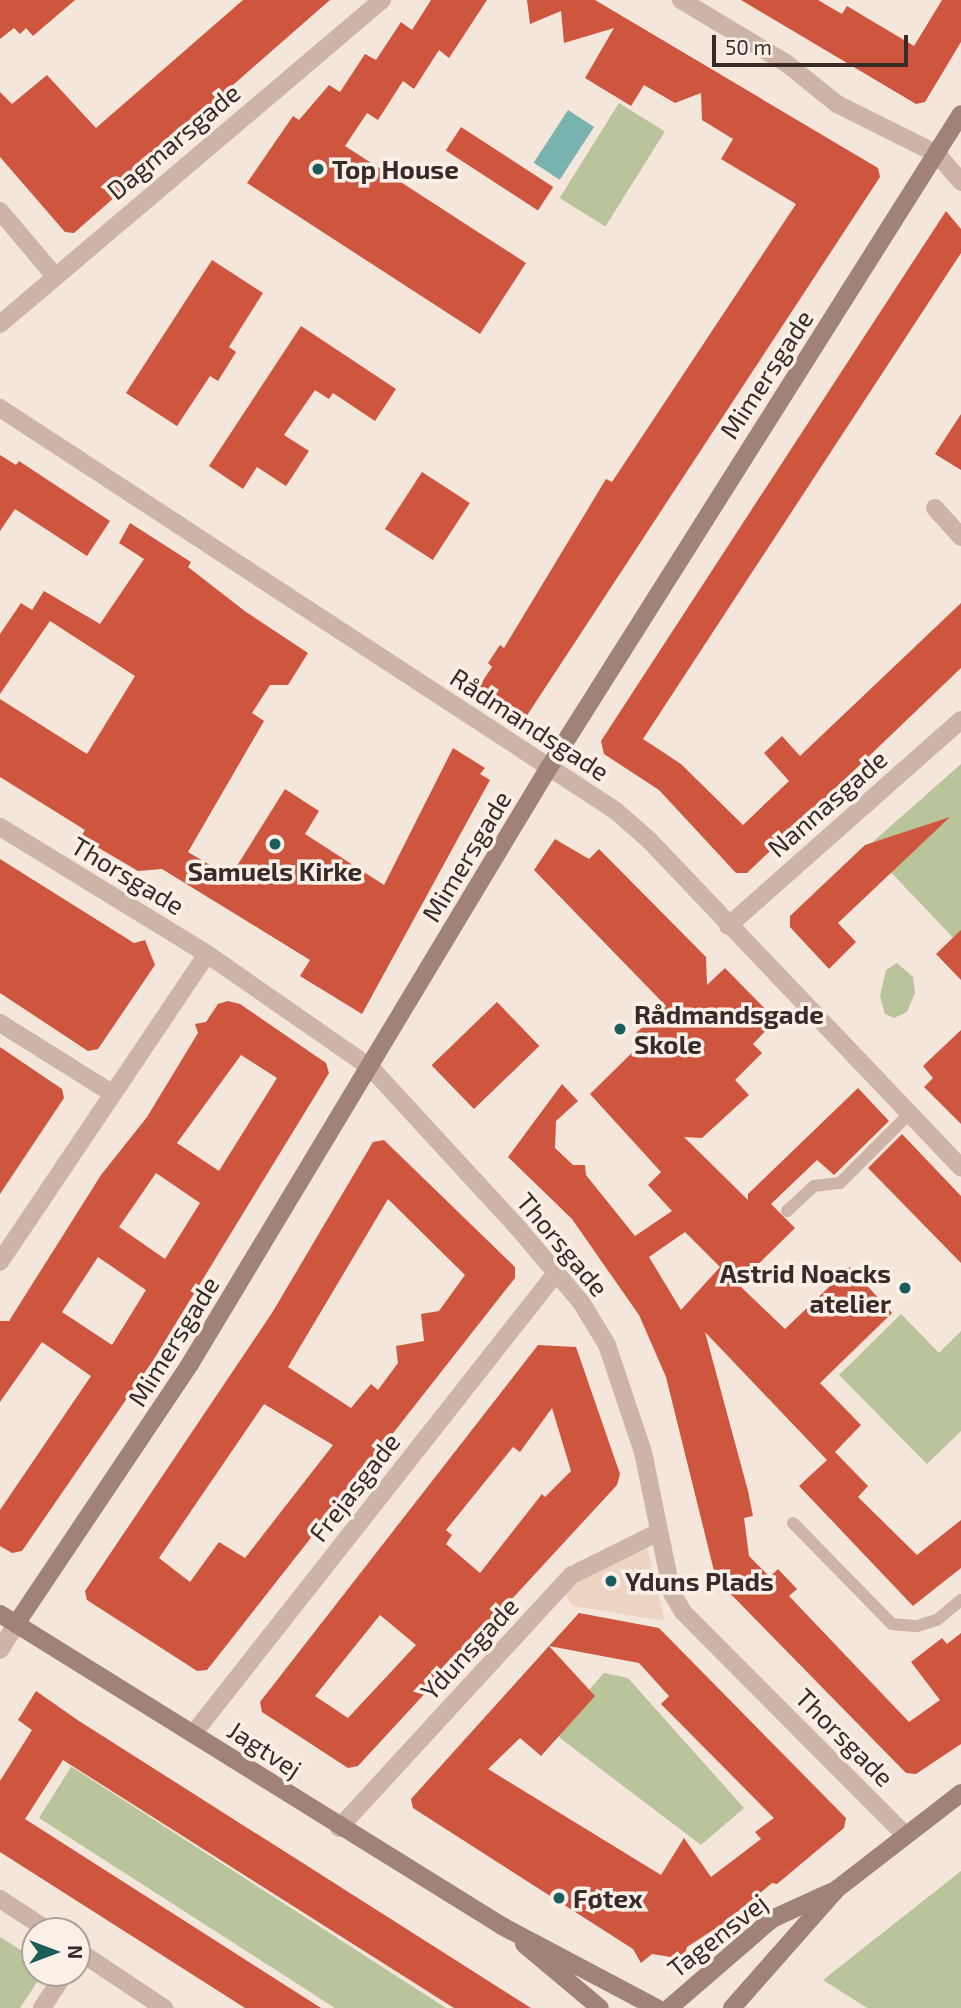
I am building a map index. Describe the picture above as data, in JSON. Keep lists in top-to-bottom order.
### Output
{
  "streets": {
    "street": [
      "Dagmarsgade",
      "Mimersgade",
      "Rådmandsgade",
      "Nannasgade",
      "Thorsgade",
      "Frejasgade",
      "Ydunsgade",
      "Jagtvej",
      "Tagensvej"
    ]
  },
  "crossings": [
    ["Mimersgade", "Rådmandsgade"],
    ["Mimersgade", "Thorsgade"],
    ["Mimersgade", "Jagtvej"],
    ["Rådmandsgade", "Nannasgade"],
    ["Thorsgade", "Frejasgade"],
    ["Thorsgade", "Ydunsgade"],
    ["Thorsgade", "Tagensvej"],
    ["Frejasgade", "Jagtvej"],
    ["Ydunsgade", "Jagtvej"]
  ],
  "places": [
    "Top House",
    "Samuels Kirke",
    "Rådmandsgade Skole",
    "Astrid Noacks atelier",
    "Yduns Plads",
    "Føtex"
  ],
  "scale_bar": "50 m",
  "north": "right"
}
